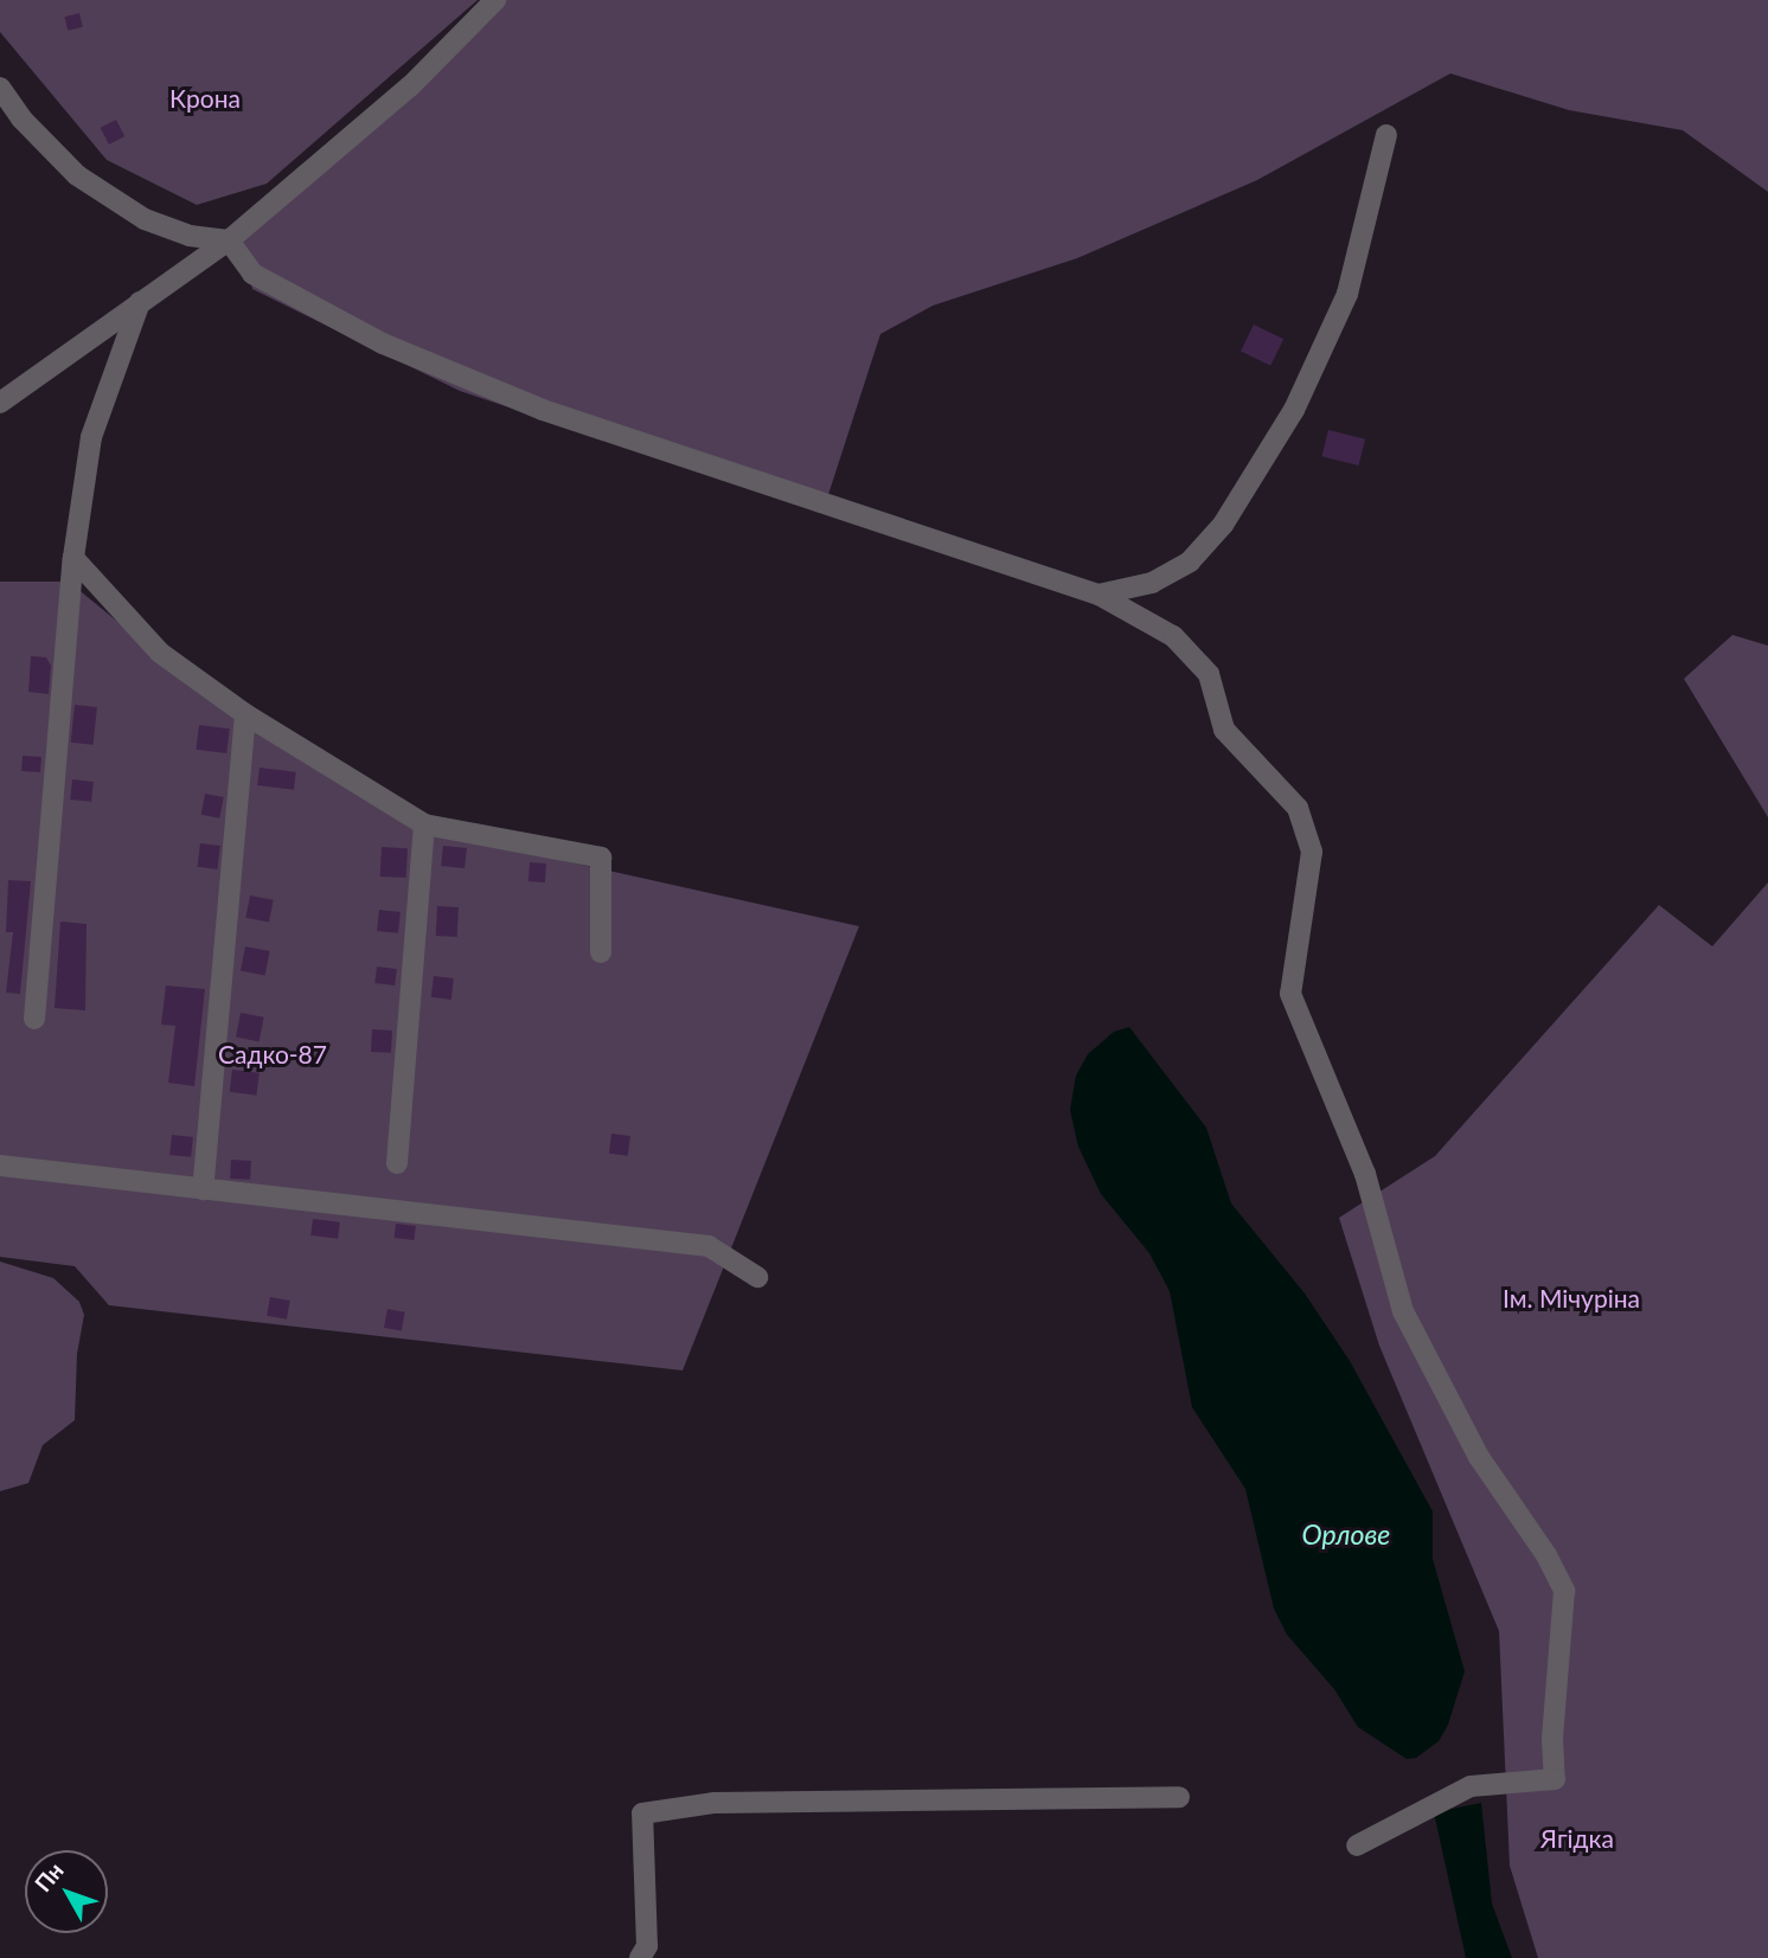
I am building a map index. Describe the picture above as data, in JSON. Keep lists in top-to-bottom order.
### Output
{
  "water": ["Орлове"],
  "parks": [
    "Крона",
    "Садко-87",
    "Ім. Мічуріна",
    "Ягідка"
  ],
  "north": "top left"
}
